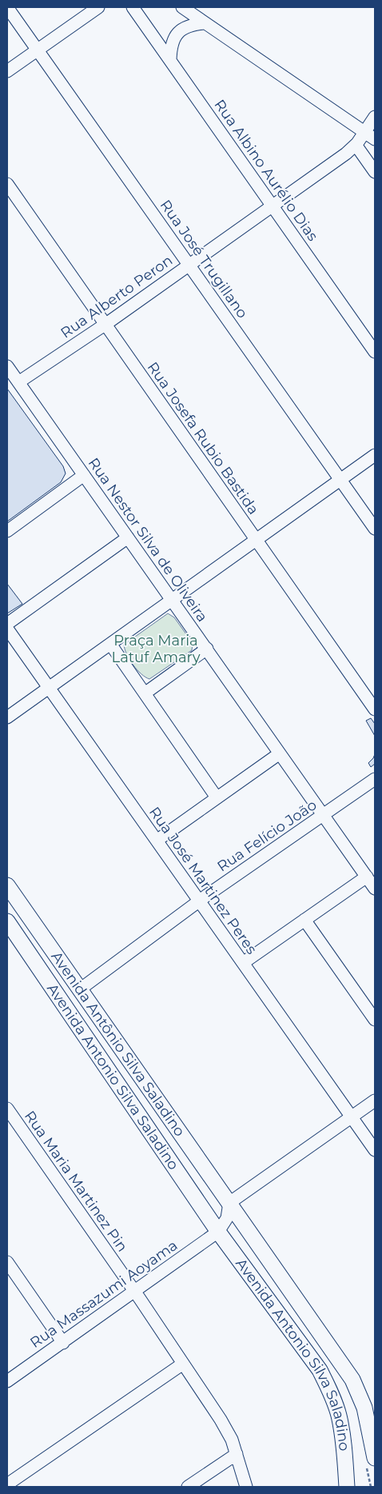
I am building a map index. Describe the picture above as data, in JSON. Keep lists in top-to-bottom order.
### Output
{
  "streets": {
    "main road": ["Avenida Antônio Silva Saladino", "Avenida Antonio Silva Saladino"],
    "street": [
      "Rua Albino Aurélio Dias",
      "Rua José Trugillano",
      "Rua Alberto Peron",
      "Rua Josefa Rubio Bastida",
      "Rua Nestor Silva de Oliveira",
      "Rua Felício João",
      "Rua José Martinez Peres",
      "Rua Maria Martinez Pin",
      "Rua Massazumi Aoyama"
    ]
  },
  "crossings": [
    ["Rua Albino Aurélio Dias", "Rua Alberto Peron"],
    ["Rua José Trugillano", "Rua Alberto Peron"],
    ["Rua Alberto Peron", "Rua Josefa Rubio Bastida"],
    ["Rua Alberto Peron", "Rua Nestor Silva de Oliveira"],
    ["Rua Nestor Silva de Oliveira", "Rua Felício João"],
    ["Rua Felício João", "Rua José Martinez Peres"],
    ["Rua Felício João", "Avenida Antônio Silva Saladino"],
    ["Avenida Antônio Silva Saladino", "Avenida Antonio Silva Saladino"],
    ["Avenida Antonio Silva Saladino", "Rua Massazumi Aoyama"],
    ["Rua Maria Martinez Pin", "Rua Massazumi Aoyama"]
  ],
  "parks": ["Praça Maria Latuf Amary"]
}
